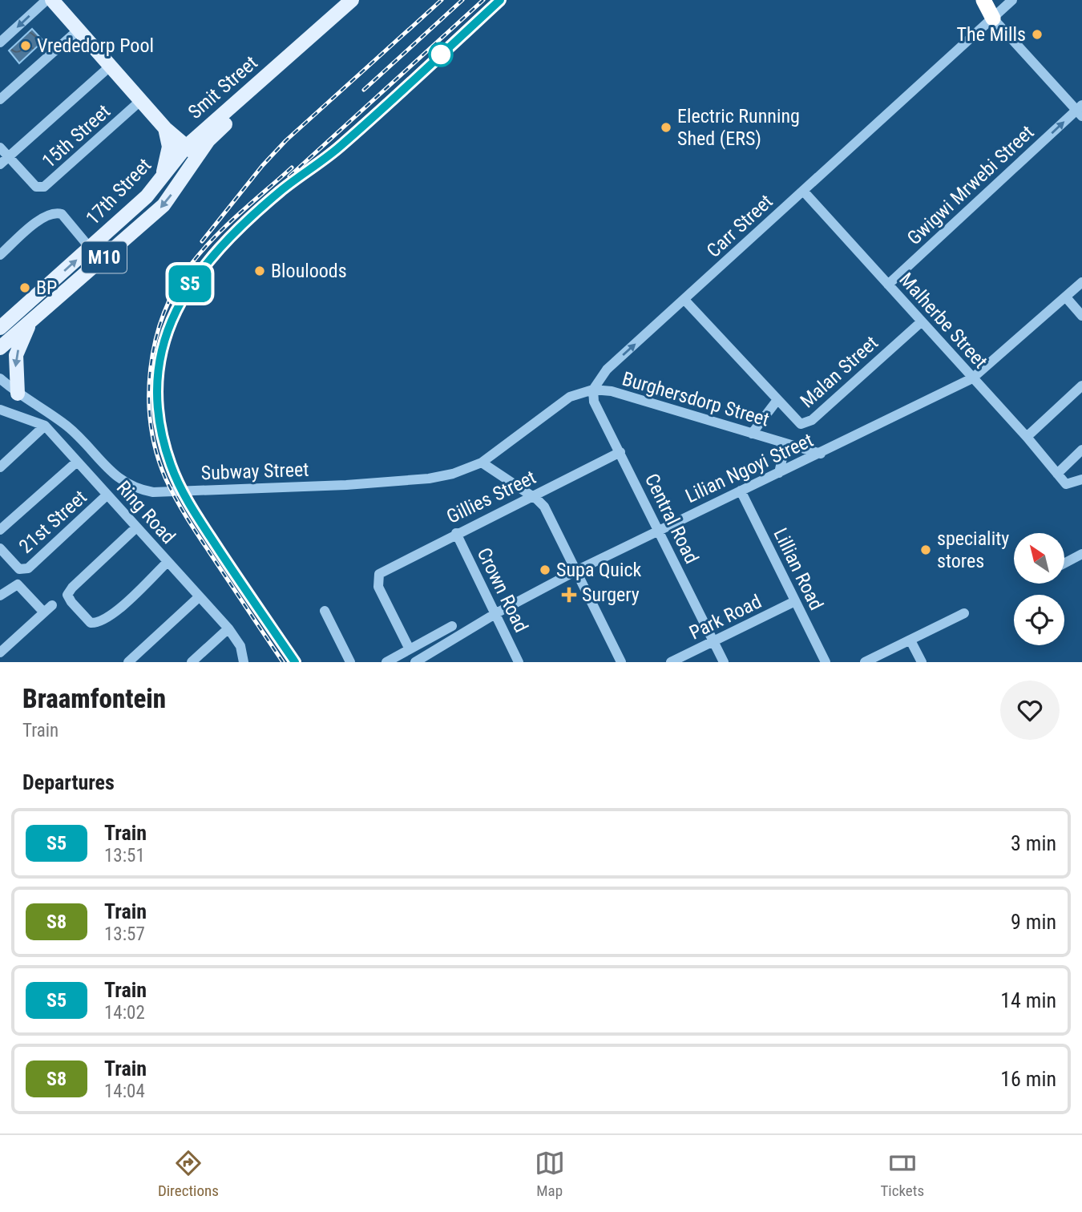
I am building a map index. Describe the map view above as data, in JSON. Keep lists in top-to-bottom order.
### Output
{
  "streets": {
    "main road": ["Smit Street", "17th Street", "M10"],
    "street": [
      "15th Street",
      "Gwigwi Mrwebi Street",
      "Carr Street",
      "Malherbe Street",
      "Malan Street",
      "Burghersdorp Street",
      "Lilian Ngoyi Street",
      "Subway Street",
      "Gillies Street",
      "Ring Road",
      "Central Road",
      "21st Street",
      "Lillian Road",
      "Crown Road",
      "Park Road"
    ]
  },
  "crossings": [
    ["Smit Street", "17th Street"],
    ["Gwigwi Mrwebi Street", "Malherbe Street"],
    ["Carr Street", "Malherbe Street"],
    ["Carr Street", "Malan Street"],
    ["Carr Street", "Burghersdorp Street"],
    ["Carr Street", "Central Road"],
    ["Malherbe Street", "Malan Street"],
    ["Malherbe Street", "Lilian Ngoyi Street"],
    ["Burghersdorp Street", "Lilian Ngoyi Street"],
    ["Burghersdorp Street", "Central Road"],
    ["Lilian Ngoyi Street", "Central Road"],
    ["Lilian Ngoyi Street", "Lillian Road"],
    ["Lilian Ngoyi Street", "Crown Road"],
    ["Gillies Street", "Central Road"],
    ["Gillies Street", "Crown Road"],
    ["Ring Road", "21st Street"],
    ["Central Road", "Park Road"],
    ["Lillian Road", "Park Road"]
  ],
  "one_way": ["Gwigwi Mrwebi Street"],
  "places": {
    "other": [
      "The Mills",
      "Vrededorp Pool",
      "Electric Running Shed (ERS)",
      "Blouloods",
      "BP",
      "speciality stores",
      "Supa Quick"
    ],
    "health": ["Surgery"]
  },
  "north": "top left",
  "page": {
    "on_map": "S5",
    "heading": [
      ["Braamfontein", "Train"],
      "Departures"
    ],
    "list": [
      {
        "mark": "S5",
        "name": "Train",
        "note": "13:51",
        "value": "3 min"
      },
      {
        "mark": "S8",
        "name": "Train",
        "note": "13:57",
        "value": "9 min"
      },
      {
        "mark": "S5",
        "name": "Train",
        "note": "14:02",
        "value": "14 min"
      },
      {
        "mark": "S8",
        "name": "Train",
        "note": "14:04",
        "value": "16 min"
      }
    ],
    "tabs": ["Directions", "Map", "Tickets"]
  }
}
